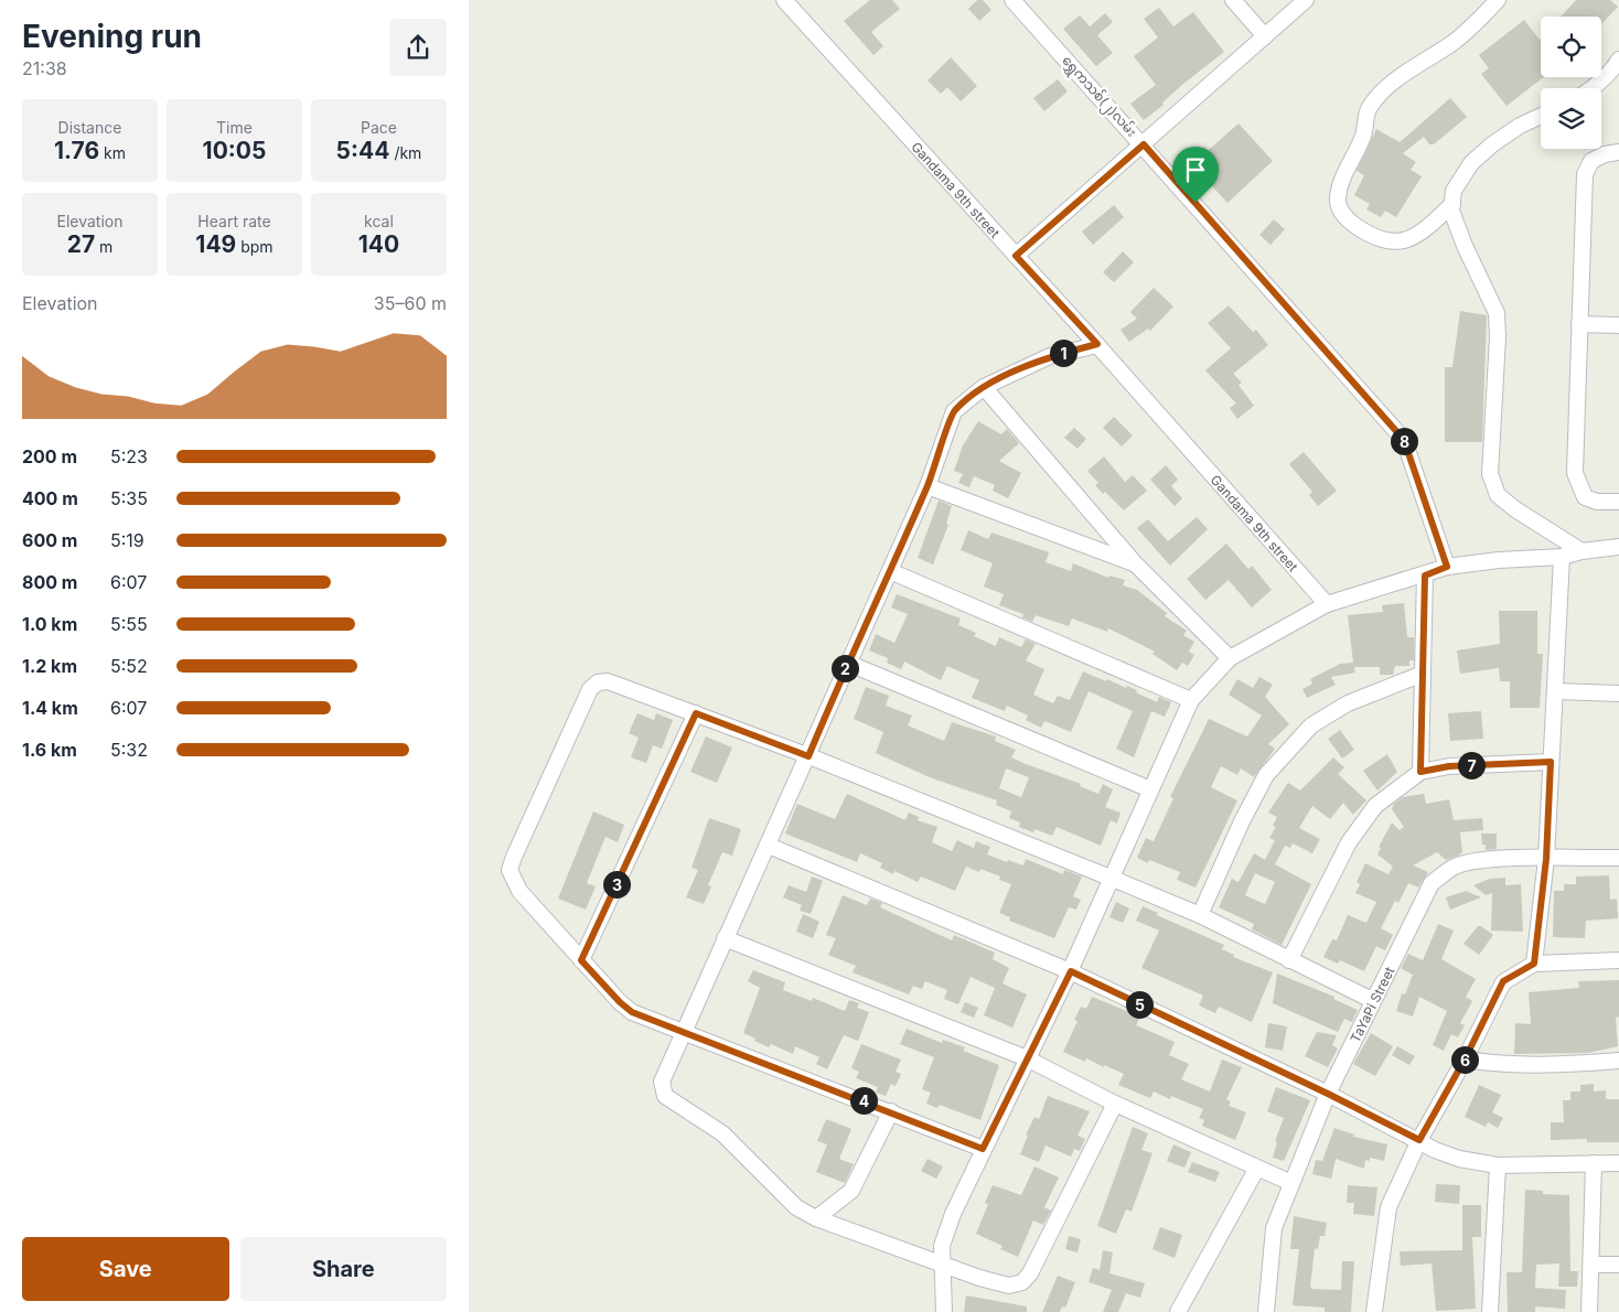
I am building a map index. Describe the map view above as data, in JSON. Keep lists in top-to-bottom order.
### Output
{
  "streets": {
    "street": ["ရွှေကသစ်(၂)လမ်း", "Gandama 9th street", "TaYaPi Street"]
  },
  "page": {
    "heading": ["Evening run", "21:38"],
    "stats": [
      ["Distance", "1.76 km"],
      ["Time", "10:05"],
      ["Pace", "5:44 /km"],
      ["Elevation", "27 m"],
      ["Heart rate", "149 bpm"],
      ["kcal", "140"]
    ],
    "chart": ["Elevation", "35–60 m"],
    "pins": [
      "1",
      "8",
      "2",
      "7",
      "3",
      "5",
      "6",
      "4"
    ],
    "list": [
      {
        "name": "200 m",
        "note": "5:23"
      },
      {
        "name": "400 m",
        "note": "5:35"
      },
      {
        "name": "600 m",
        "note": "5:19"
      },
      {
        "name": "800 m",
        "note": "6:07"
      },
      {
        "name": "1.0 km",
        "note": "5:55"
      },
      {
        "name": "1.2 km",
        "note": "5:52"
      },
      {
        "name": "1.4 km",
        "note": "6:07"
      },
      {
        "name": "1.6 km",
        "note": "5:32"
      }
    ],
    "buttons": ["Save", "Share"]
  }
}
